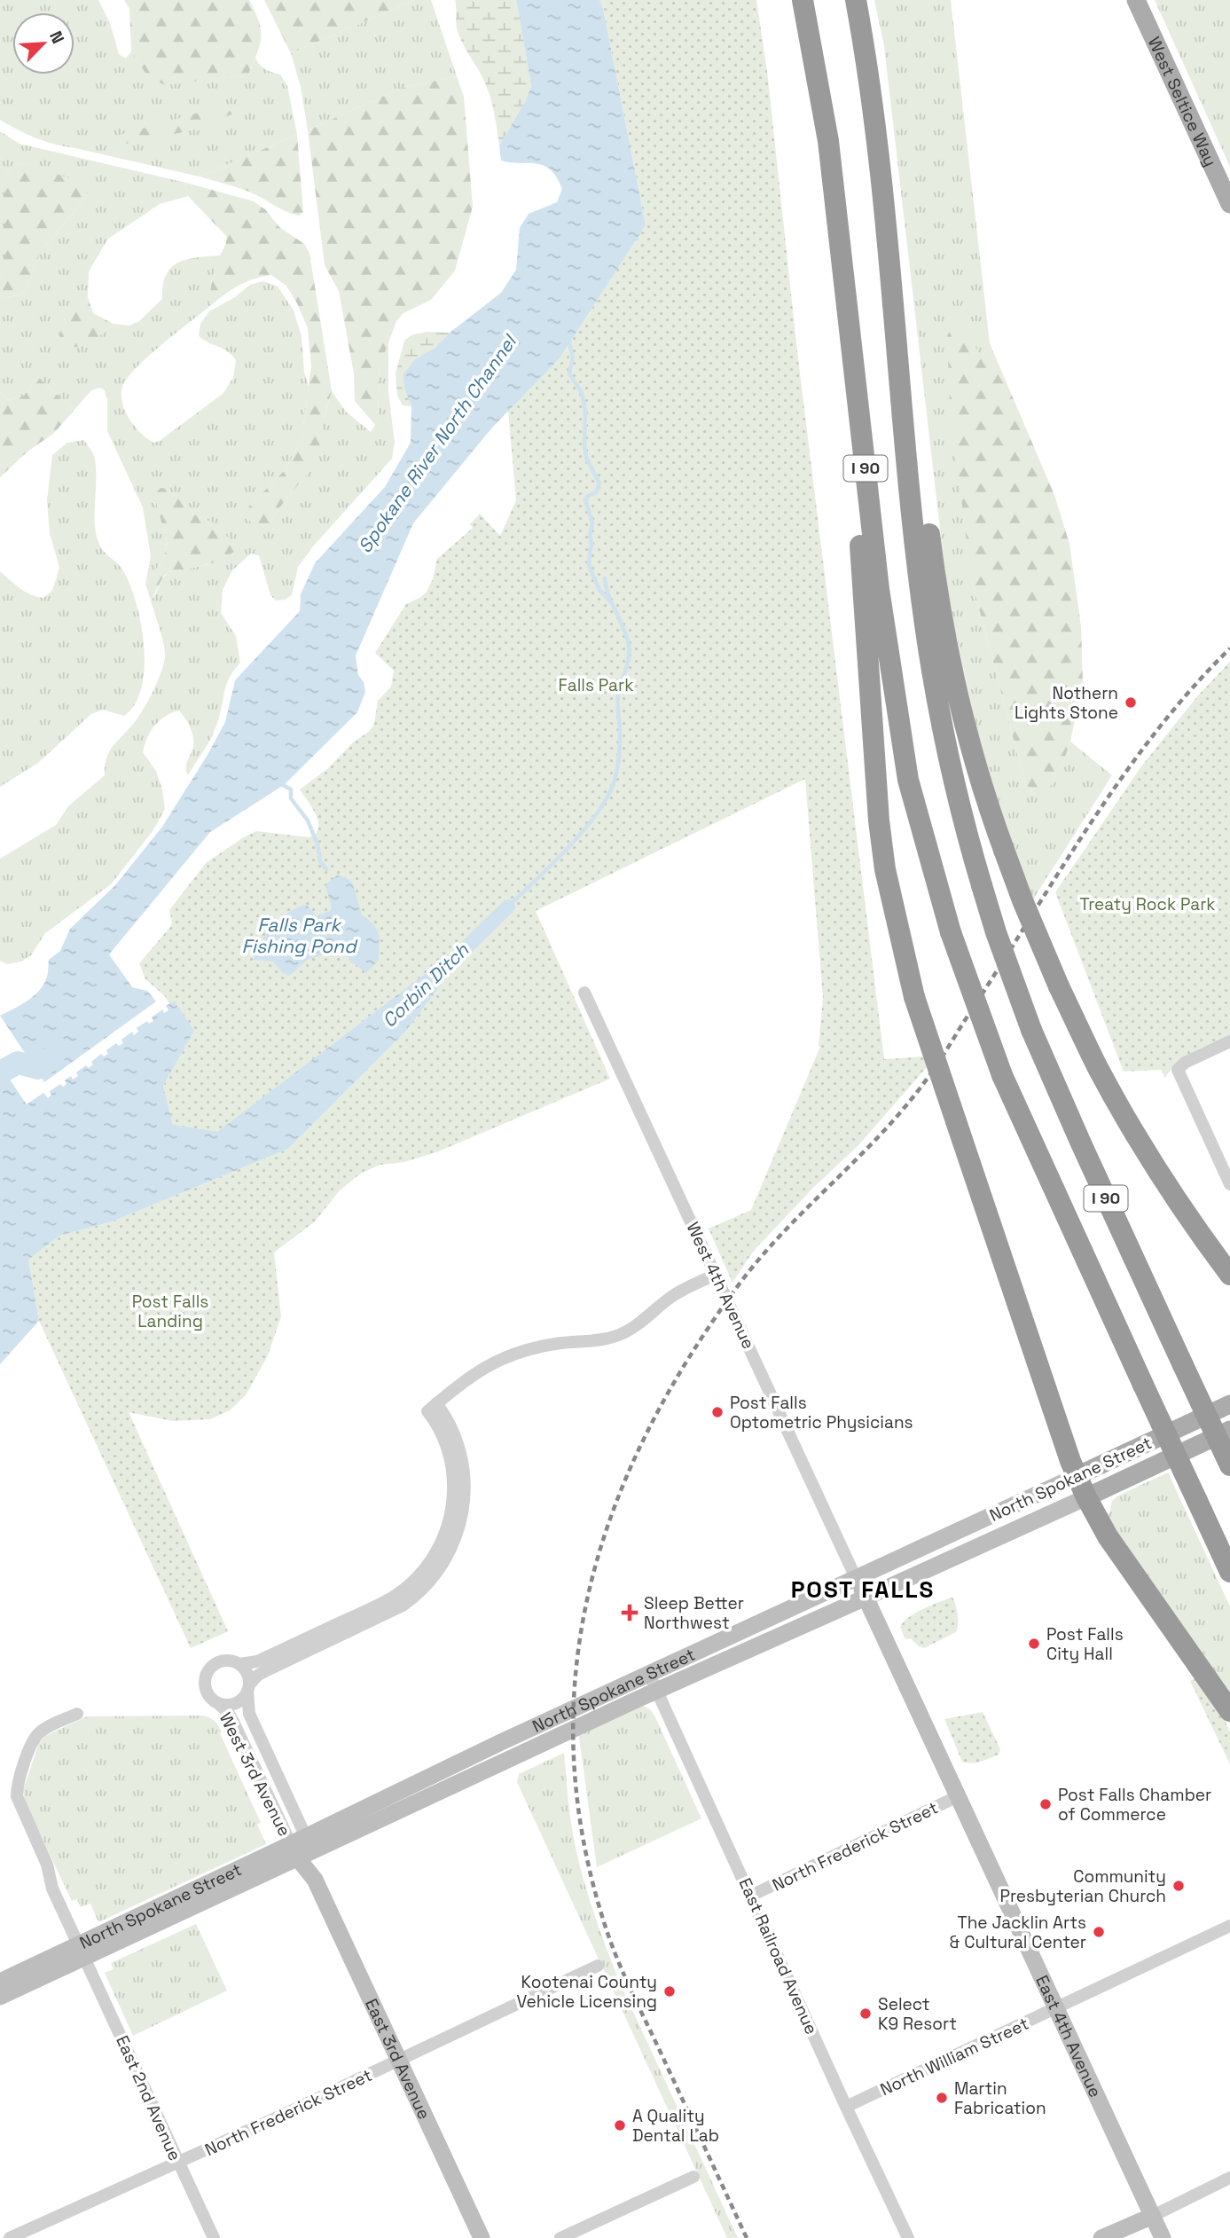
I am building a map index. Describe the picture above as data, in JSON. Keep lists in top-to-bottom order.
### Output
{
  "streets": {
    "highway": ["I 90"],
    "main road": [
      "West Seltice Way",
      "North Spokane Street",
      "East 4th Avenue",
      "East 3rd Avenue"
    ],
    "street": [
      "West 4th Avenue",
      "West 3rd Avenue",
      "North Frederick Street",
      "East Railroad Avenue",
      "North William Street",
      "East 2nd Avenue"
    ]
  },
  "crossings": [
    ["West 4th Avenue", "North Spokane Street"],
    ["West 4th Avenue", "East 4th Avenue"],
    ["North Spokane Street", "West 3rd Avenue"],
    ["North Spokane Street", "East Railroad Avenue"],
    ["North Spokane Street", "East 4th Avenue"],
    ["North Spokane Street", "East 3rd Avenue"],
    ["North Spokane Street", "East 2nd Avenue"],
    ["West 3rd Avenue", "East 3rd Avenue"],
    ["North Frederick Street", "East Railroad Avenue"],
    ["North Frederick Street", "East 4th Avenue"],
    ["North Frederick Street", "East 3rd Avenue"],
    ["North Frederick Street", "East 2nd Avenue"],
    ["East Railroad Avenue", "North William Street"],
    ["East 4th Avenue", "North William Street"]
  ],
  "districts": ["POST FALLS"],
  "water": ["Spokane River North Channel", "Falls Park Fishing Pond", "Corbin Ditch"],
  "parks": ["Falls Park", "Treaty Rock Park", "Post Falls Landing"],
  "places": {
    "other": [
      "Nothern Lights Stone",
      "Post Falls Optometric Physicians",
      "Post Falls City Hall",
      "Post Falls Chamber of Commerce",
      "Community Presbyterian Church",
      "The Jacklin Arts & Cultural Center",
      "Kootenai County Vehicle Licensing",
      "Select K9 Resort",
      "Martin Fabrication",
      "A Quality Dental Lab"
    ],
    "health": ["Sleep Better Northwest"]
  },
  "north": "top right"
}
